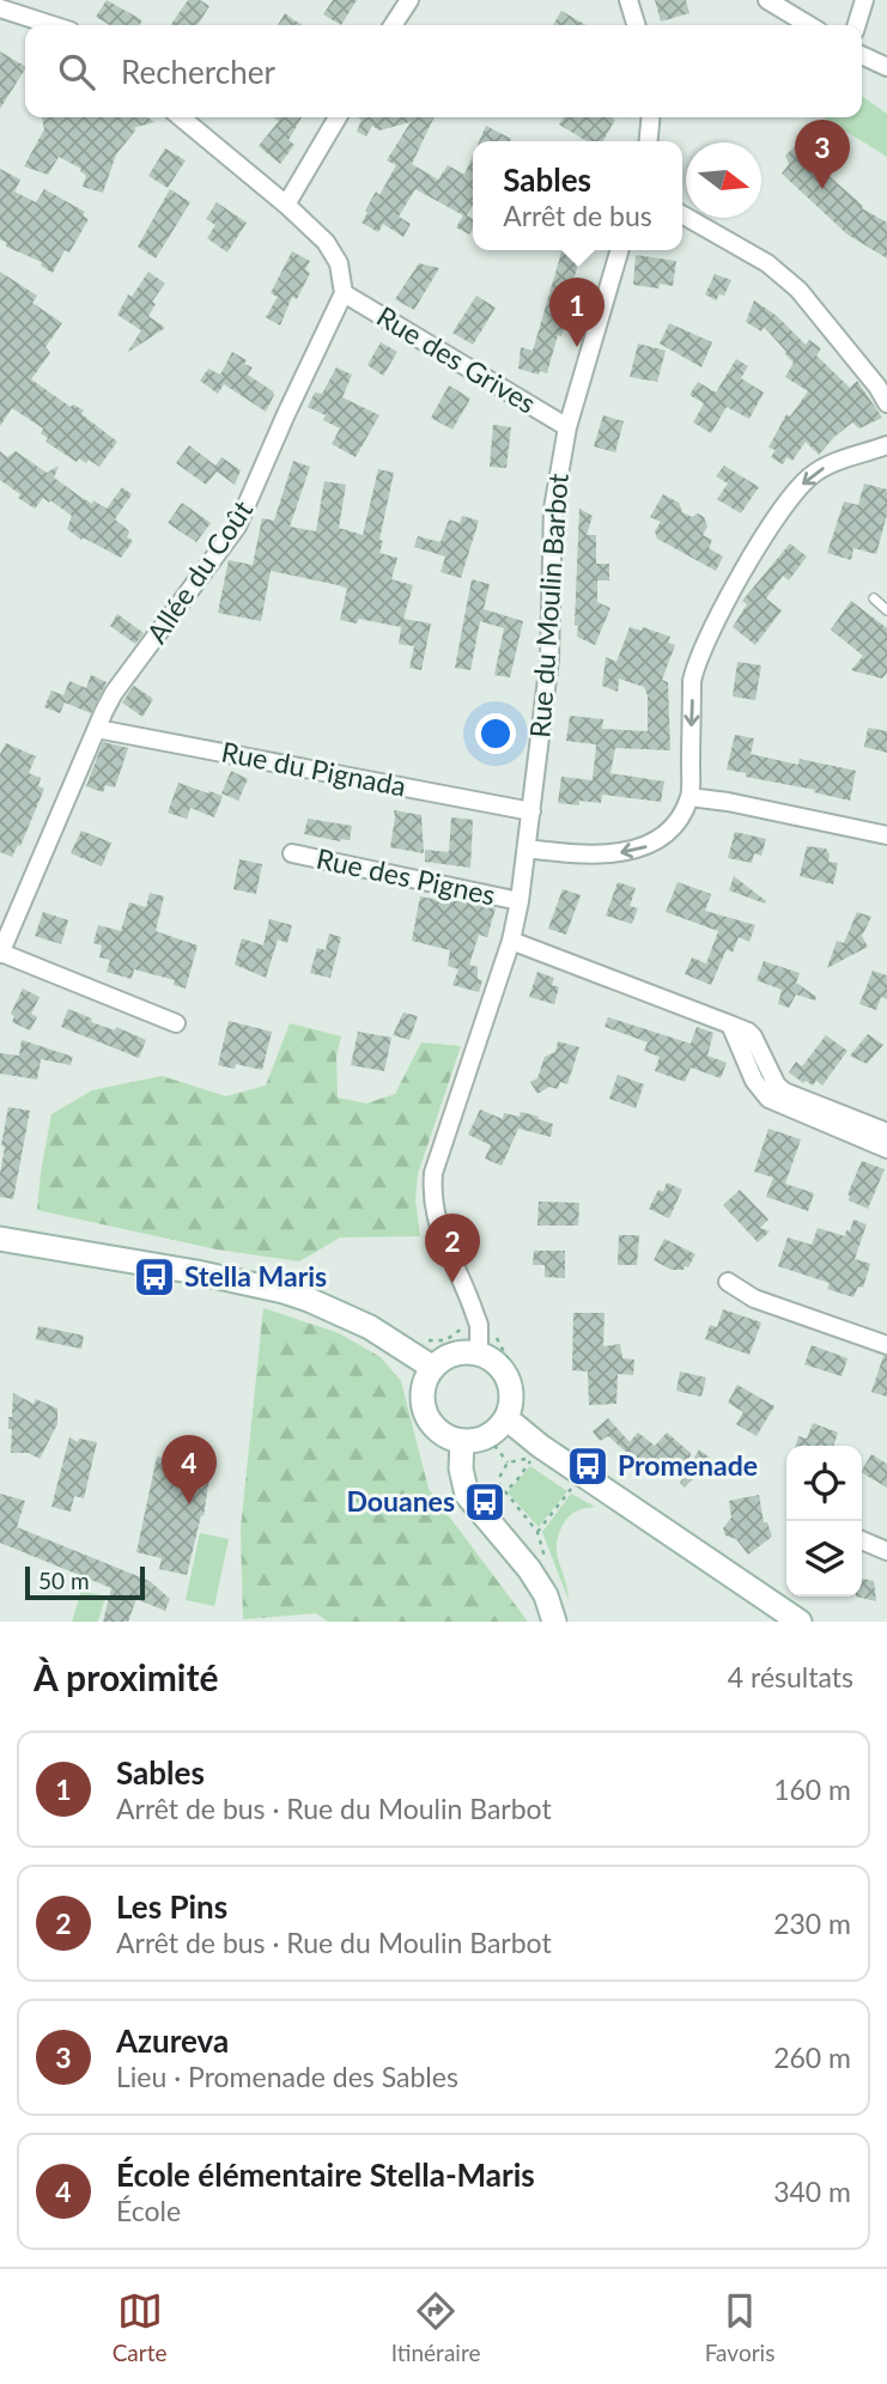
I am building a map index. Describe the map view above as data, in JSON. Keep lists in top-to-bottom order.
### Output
{
  "streets": {
    "street": [
      "Rue des Grives",
      "Allée du Coût",
      "Rue du Moulin Barbot",
      "Rue du Pignada",
      "Rue des Pignes"
    ]
  },
  "crossings": [
    ["Rue des Grives", "Allée du Coût"],
    ["Rue des Grives", "Rue du Moulin Barbot"],
    ["Allée du Coût", "Rue du Pignada"],
    ["Rue du Moulin Barbot", "Rue du Pignada"],
    ["Rue du Moulin Barbot", "Rue des Pignes"]
  ],
  "places": {
    "bus stop": ["Stella Maris", "Promenade", "Douanes"]
  },
  "scale_bar": "50 m",
  "north": "right",
  "page": {
    "search": "Rechercher",
    "pins": [
      "3",
      "1",
      "2",
      "4"
    ],
    "popup": ["Sables", "Arrêt de bus"],
    "scale": "50 m",
    "heading": ["À proximité", "4 résultats"],
    "list": [
      {
        "mark": "1",
        "name": "Sables",
        "note": "Arrêt de bus · Rue du Moulin Barbot",
        "value": "160 m"
      },
      {
        "mark": "2",
        "name": "Les Pins",
        "note": "Arrêt de bus · Rue du Moulin Barbot",
        "value": "230 m"
      },
      {
        "mark": "3",
        "name": "Azureva",
        "note": "Lieu · Promenade des Sables",
        "value": "260 m"
      },
      {
        "mark": "4",
        "name": "École élémentaire Stella-Maris",
        "note": "École",
        "value": "340 m"
      }
    ],
    "nav": ["Carte", "Itinéraire", "Favoris"]
  }
}
